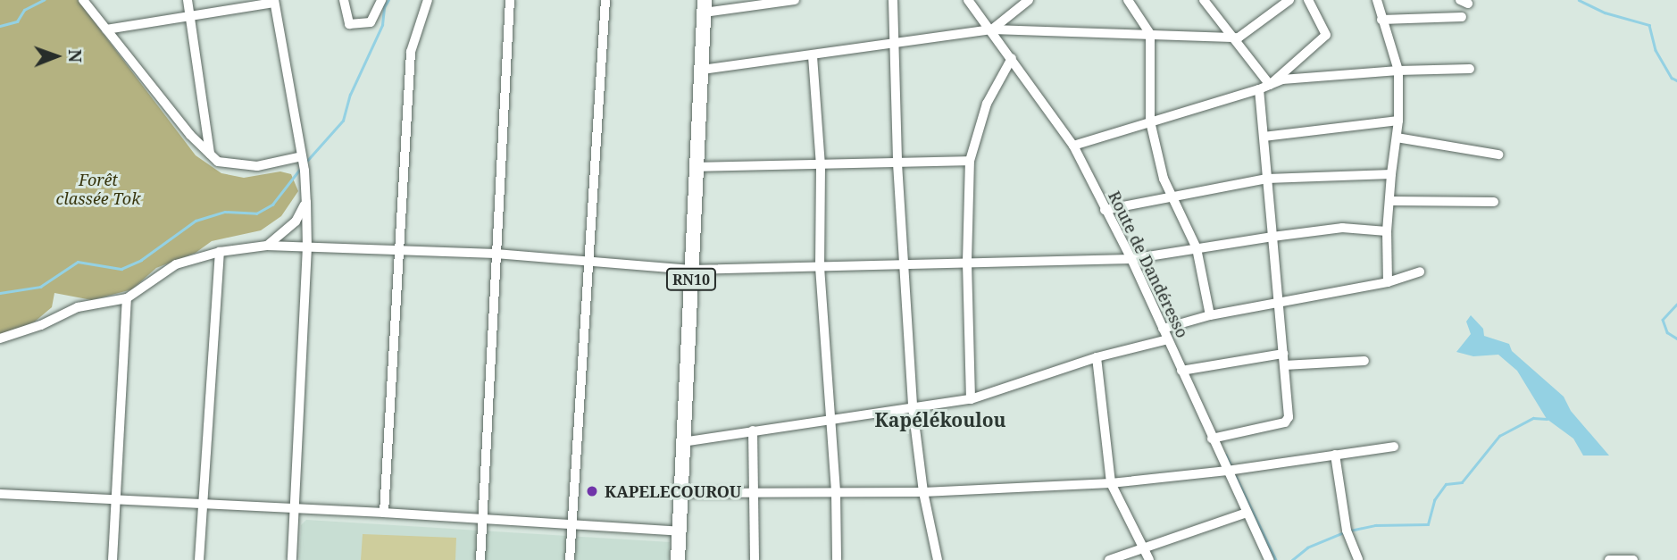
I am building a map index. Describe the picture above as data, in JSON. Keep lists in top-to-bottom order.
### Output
{
  "streets": {
    "highway": ["RN10"],
    "street": ["Route de Dandéresso"]
  },
  "districts": ["Kapélékoulou"],
  "parks": ["Forêt classée Tok"],
  "places": ["KAPELECOUROU"],
  "north": "right"
}
